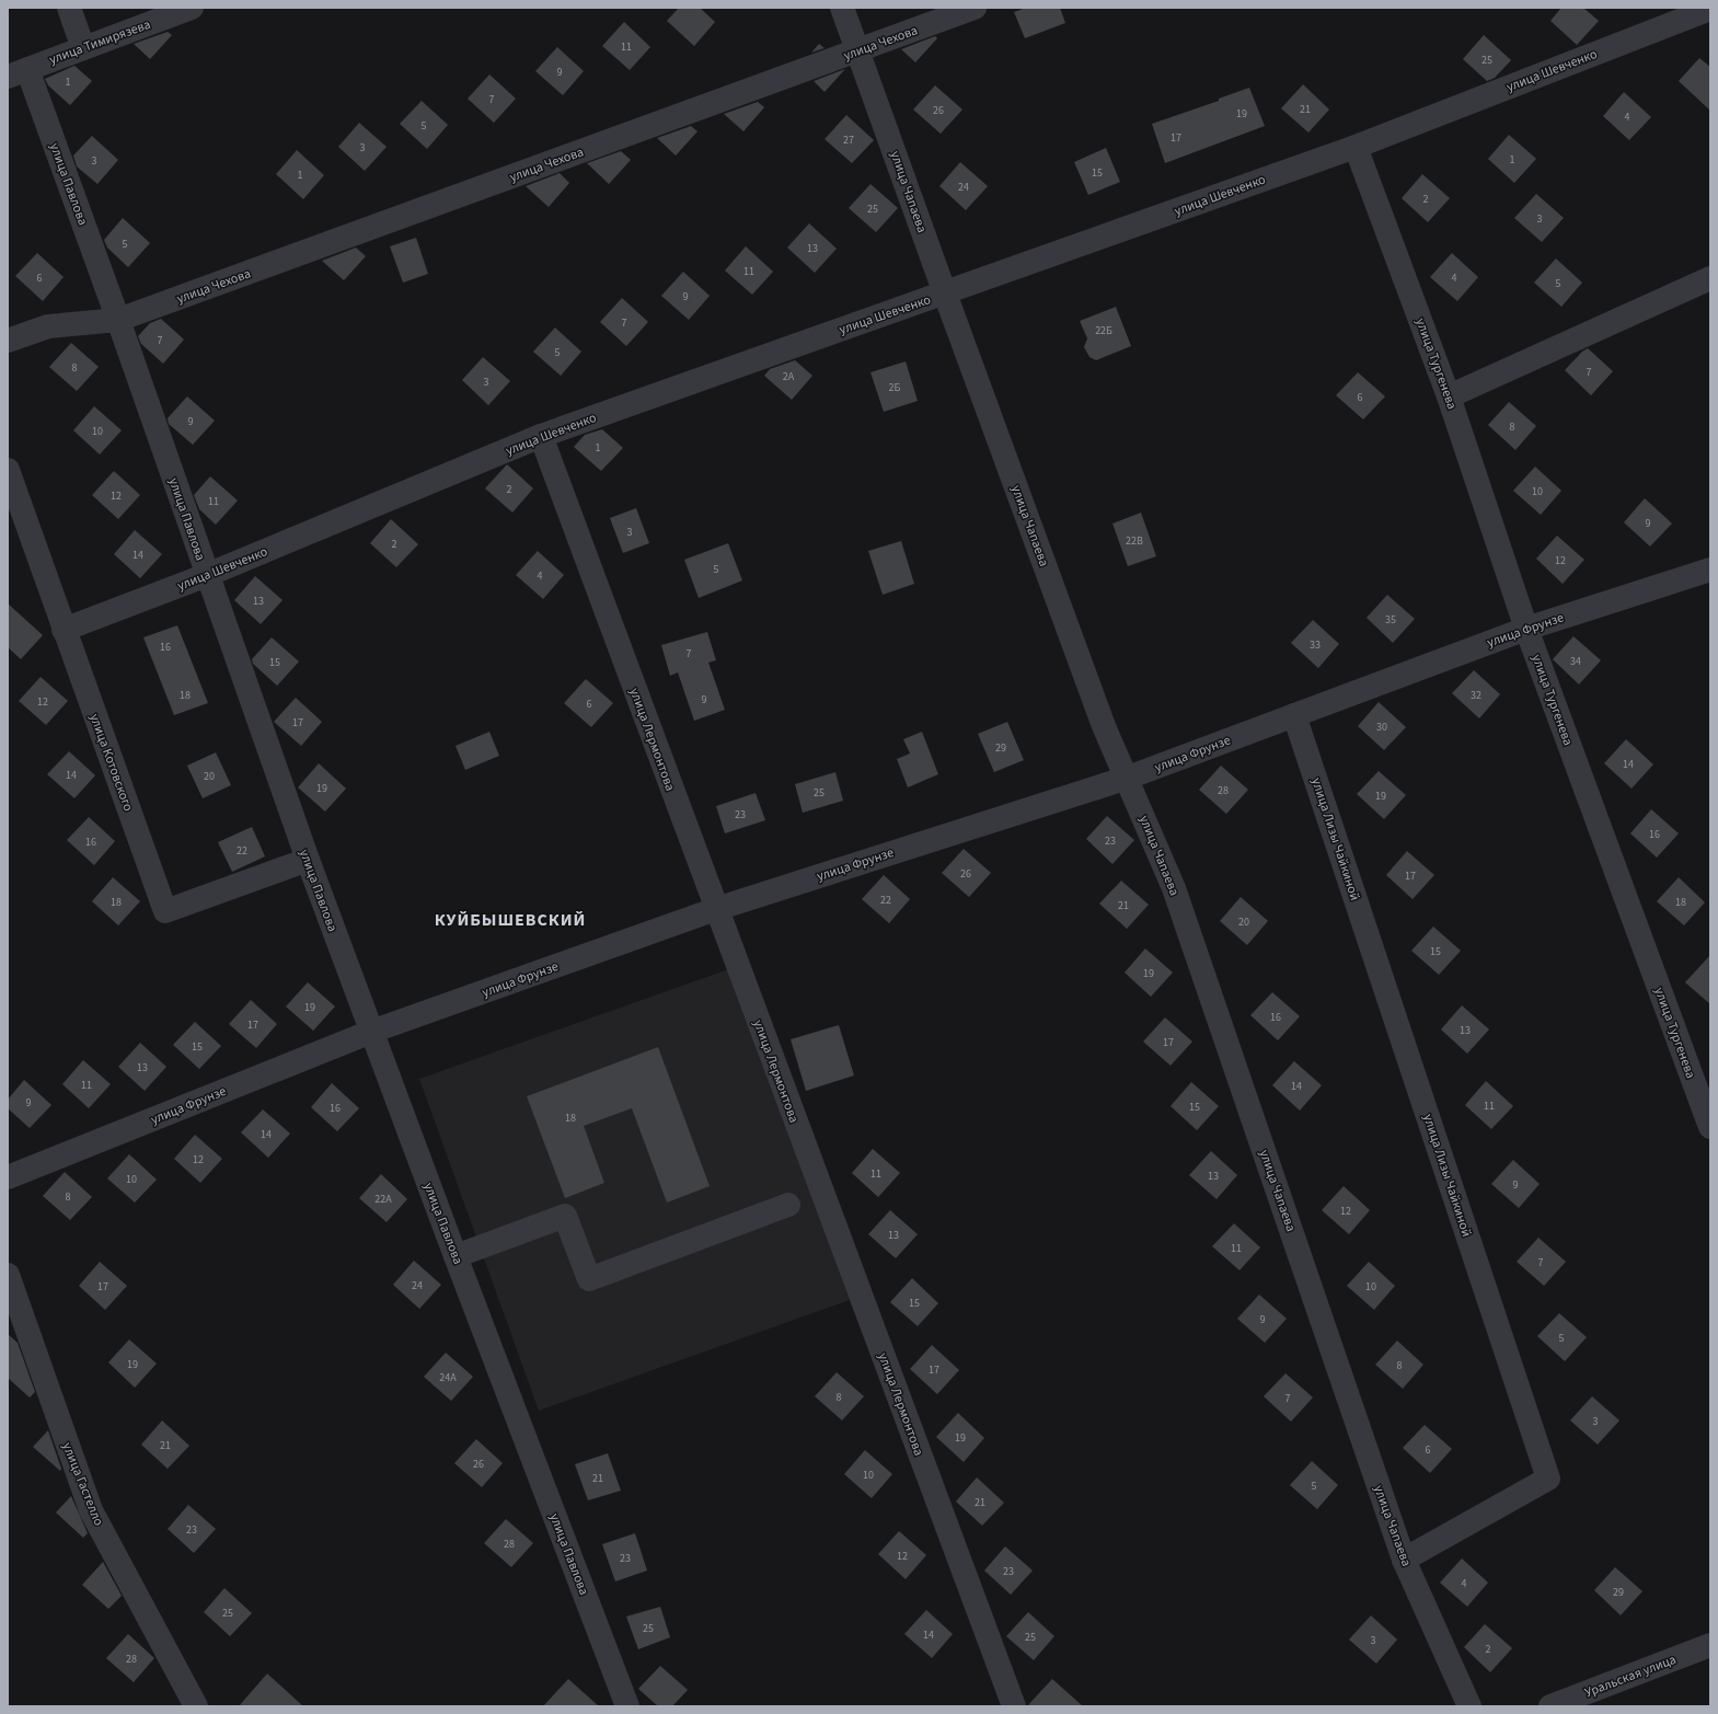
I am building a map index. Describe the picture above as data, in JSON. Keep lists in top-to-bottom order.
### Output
{
  "streets": {
    "street": [
      "улица Тимирязева",
      "улица Чехова",
      "улица Шевченко",
      "улица Павлова",
      "улица Чапаева",
      "улица Тургенева",
      "улица Фрунзе",
      "улица Лермонтова",
      "улица Котовского",
      "улица Лизы Чайкиной",
      "улица Гастелло",
      "Уральская улица"
    ]
  },
  "crossings": [
    ["улица Тимирязева", "улица Павлова"],
    ["улица Чехова", "улица Павлова"],
    ["улица Чехова", "улица Чапаева"],
    ["улица Шевченко", "улица Павлова"],
    ["улица Шевченко", "улица Чапаева"],
    ["улица Шевченко", "улица Тургенева"],
    ["улица Шевченко", "улица Лермонтова"],
    ["улица Шевченко", "улица Котовского"],
    ["улица Павлова", "улица Фрунзе"],
    ["улица Павлова", "улица Котовского"],
    ["улица Чапаева", "улица Фрунзе"],
    ["улица Чапаева", "улица Лизы Чайкиной"],
    ["улица Тургенева", "улица Фрунзе"],
    ["улица Фрунзе", "улица Лермонтова"],
    ["улица Фрунзе", "улица Лизы Чайкиной"]
  ],
  "districts": ["КУЙБЫШЕВСКИЙ"],
  "house_numbers": [
    "11",
    "25",
    "9",
    "1",
    "7",
    "21",
    "26",
    "19",
    "4",
    "5",
    "17",
    "27",
    "3",
    "1",
    "3",
    "15",
    "1",
    "24",
    "2",
    "25",
    "3",
    "5",
    "13",
    "11",
    "6",
    "4",
    "5",
    "9",
    "7",
    "22Б",
    "7",
    "5",
    "8",
    "7",
    "2А",
    "3",
    "2Б",
    "6",
    "9",
    "8",
    "10",
    "1",
    "2",
    "10",
    "12",
    "11",
    "9",
    "3",
    "22В",
    "2",
    "14",
    "12",
    "5",
    "4",
    "13",
    "35",
    "33",
    "16",
    "7",
    "34",
    "15",
    "18",
    "32",
    "9",
    "12",
    "6",
    "17",
    "30",
    "29",
    "14",
    "14",
    "20",
    "19",
    "28",
    "25",
    "19",
    "23",
    "16",
    "23",
    "16",
    "22",
    "26",
    "17",
    "22",
    "18",
    "18",
    "21",
    "20",
    "15",
    "19",
    "19",
    "16",
    "17",
    "13",
    "17",
    "15",
    "13",
    "11",
    "14",
    "9",
    "11",
    "15",
    "16",
    "18",
    "14",
    "12",
    "11",
    "13",
    "10",
    "9",
    "8",
    "22А",
    "12",
    "13",
    "11",
    "7",
    "24",
    "17",
    "10",
    "15",
    "9",
    "5",
    "19",
    "8",
    "17",
    "24А",
    "8",
    "7",
    "3",
    "19",
    "21",
    "6",
    "26",
    "10",
    "21",
    "5",
    "21",
    "23",
    "28",
    "12",
    "23",
    "23",
    "4",
    "29",
    "25",
    "25",
    "14",
    "25",
    "3",
    "2",
    "28"
  ]
}
